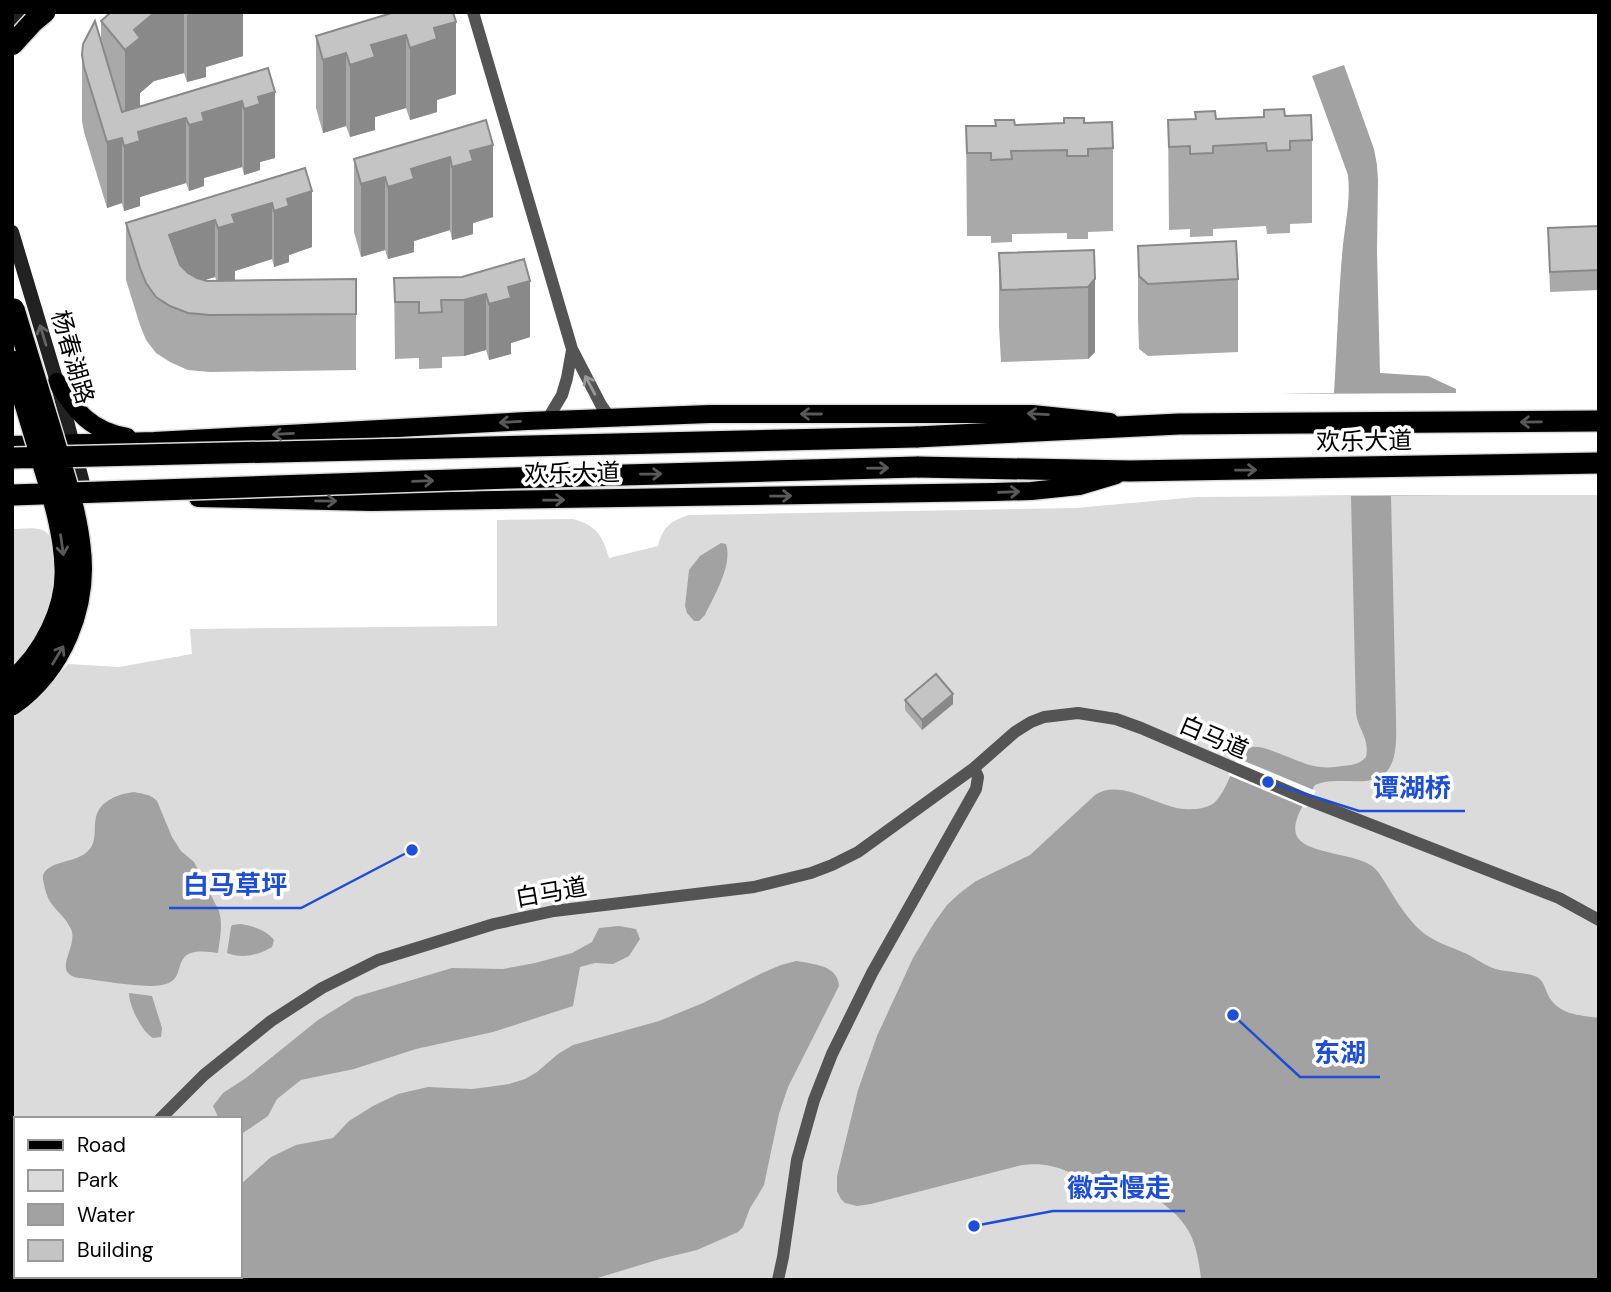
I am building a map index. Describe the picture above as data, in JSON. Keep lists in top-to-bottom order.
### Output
{
  "streets": {
    "highway": ["欢乐大道"],
    "main road": ["杨春湖路"],
    "street": ["白马道"]
  },
  "crossings": [
    ["杨春湖路", "欢乐大道"]
  ],
  "one_way": ["杨春湖路"],
  "places": [
    "谭湖桥",
    "白马草坪",
    "东湖",
    "徽宗慢走"
  ],
  "legend": [
    "Road",
    "Park",
    "Water",
    "Building"
  ]
}
